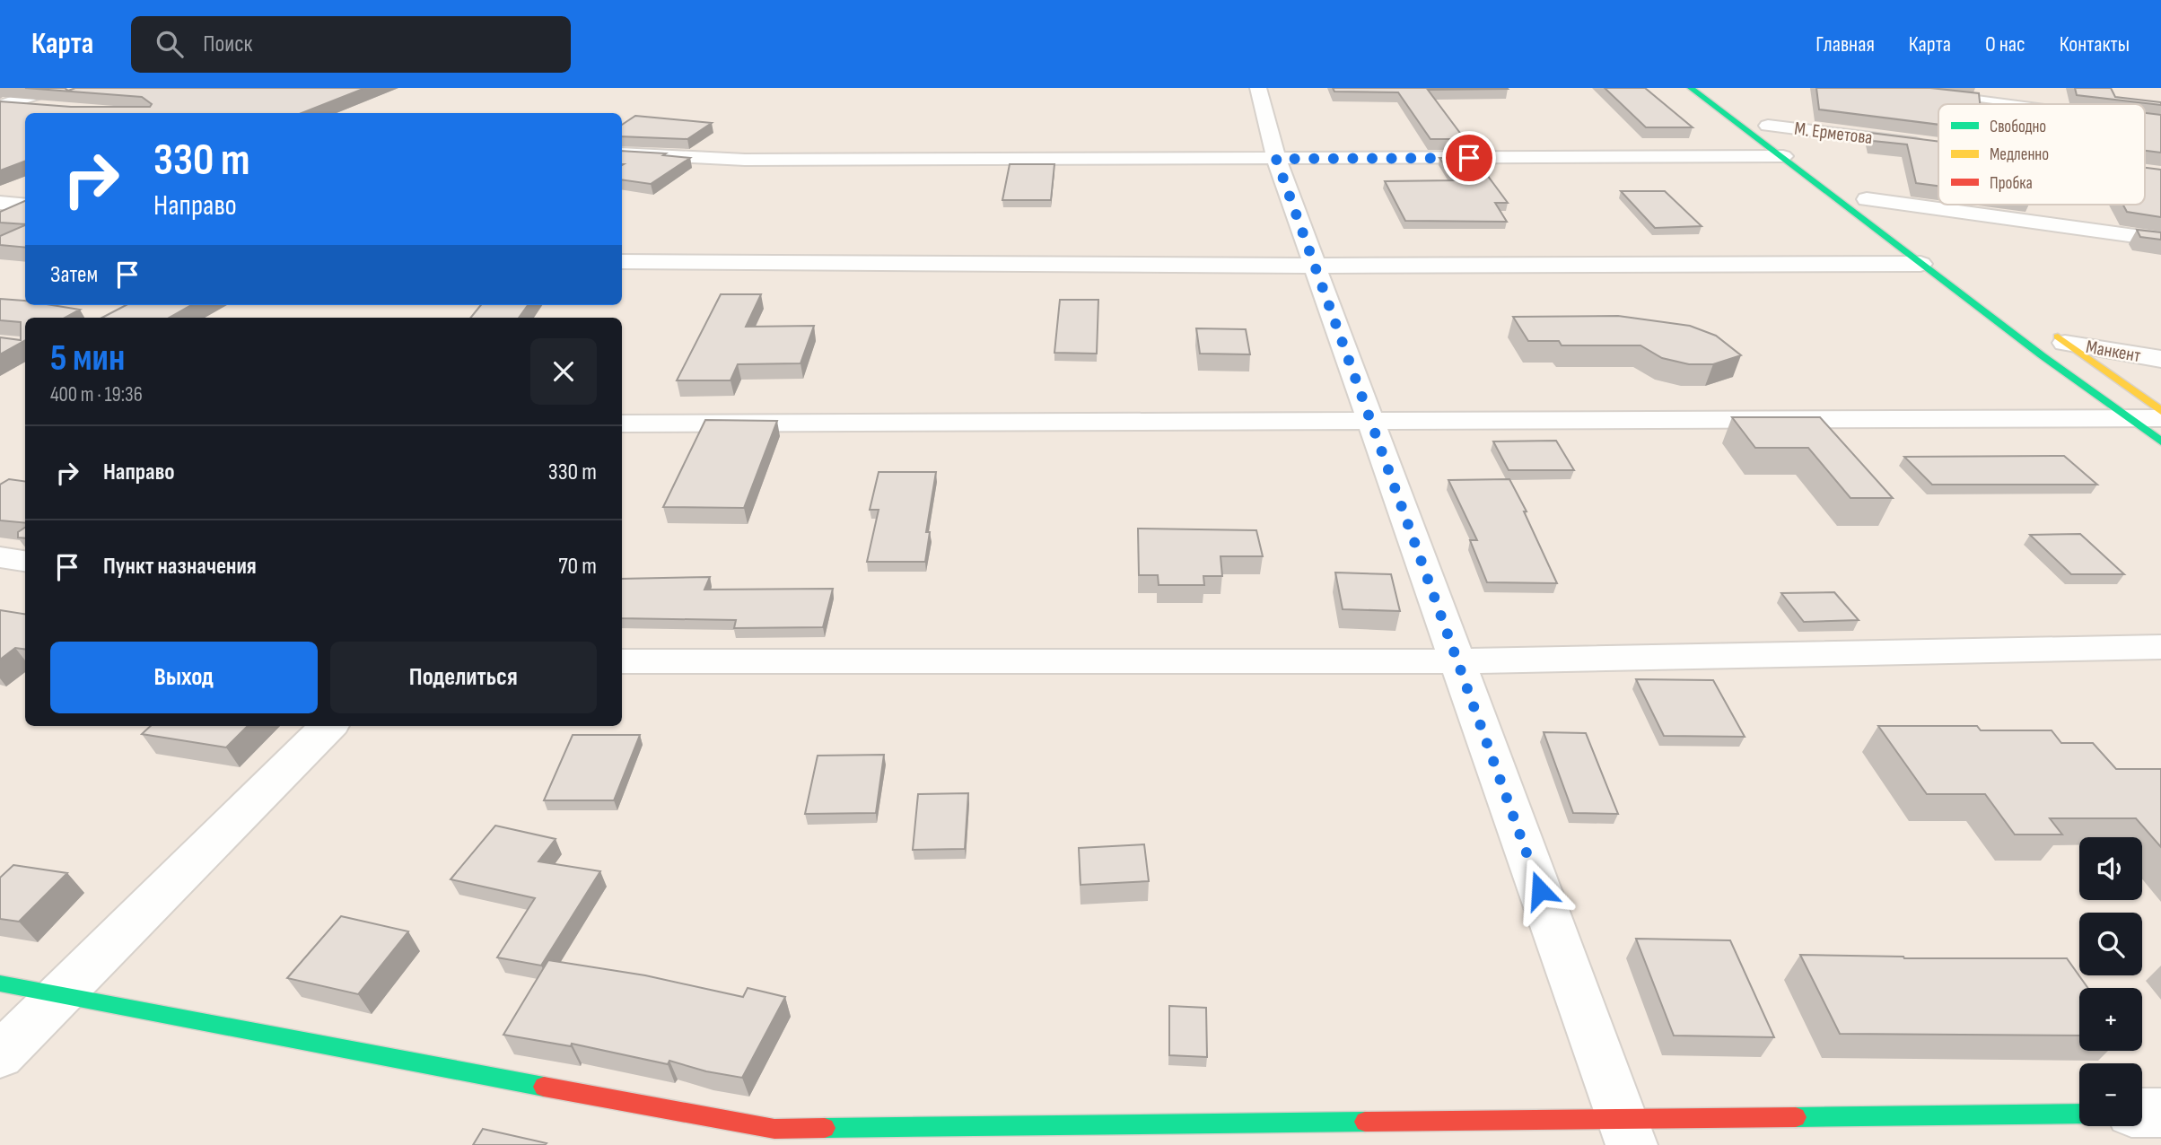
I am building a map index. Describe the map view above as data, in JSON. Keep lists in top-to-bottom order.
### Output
{
  "streets": {
    "street": ["М. Ерметова", "Манкент"]
  },
  "legend": ["Свободно", "Медленно", "Пробка"],
  "page": {
    "header": "Карта",
    "search": "Поиск",
    "nav": [
      "Главная",
      "Карта",
      "О нас",
      "Контакты"
    ],
    "turn": ["330 m", "Направо"],
    "then": "Затем",
    "heading": ["5 мин", "400 m · 19:36"],
    "list": [
      {
        "name": "Направо",
        "value": "330 m"
      },
      {
        "name": "Пункт назначения",
        "value": "70 m"
      }
    ],
    "buttons": ["Выход", "Поделиться"],
    "map_buttons": ["+", "−"]
  }
}
